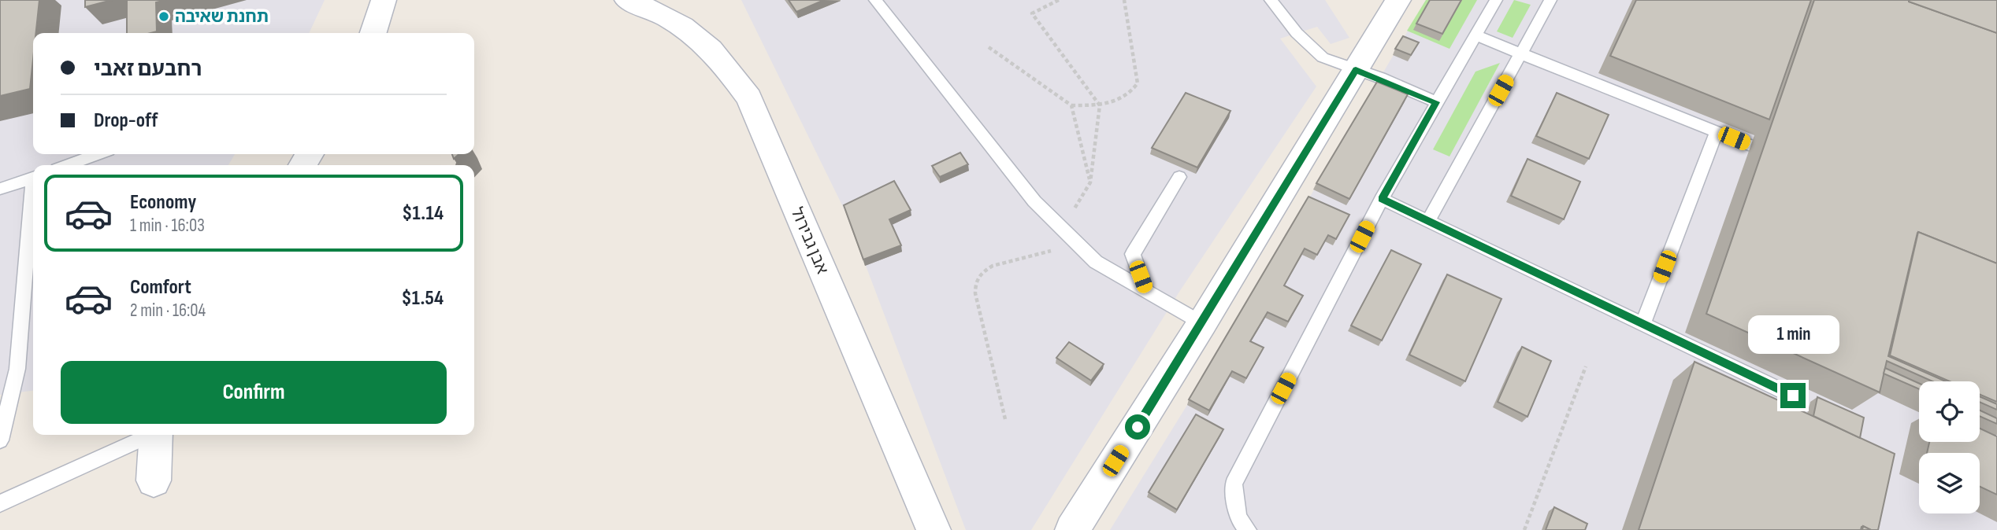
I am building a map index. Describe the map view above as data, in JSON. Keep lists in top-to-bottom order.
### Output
{
  "streets": {
    "street": ["אבן גבירול"]
  },
  "places": ["תחנת שאיבה"],
  "page": {
    "banner": ["רחבעם זאבי", "Drop-off"],
    "list": [
      {
        "name": "Economy",
        "note": "1 min · 16:03",
        "value": "$1.14"
      },
      {
        "name": "Comfort",
        "note": "2 min · 16:04",
        "value": "$1.54"
      }
    ],
    "bubble": "1 min",
    "buttons": "Confirm"
  }
}
